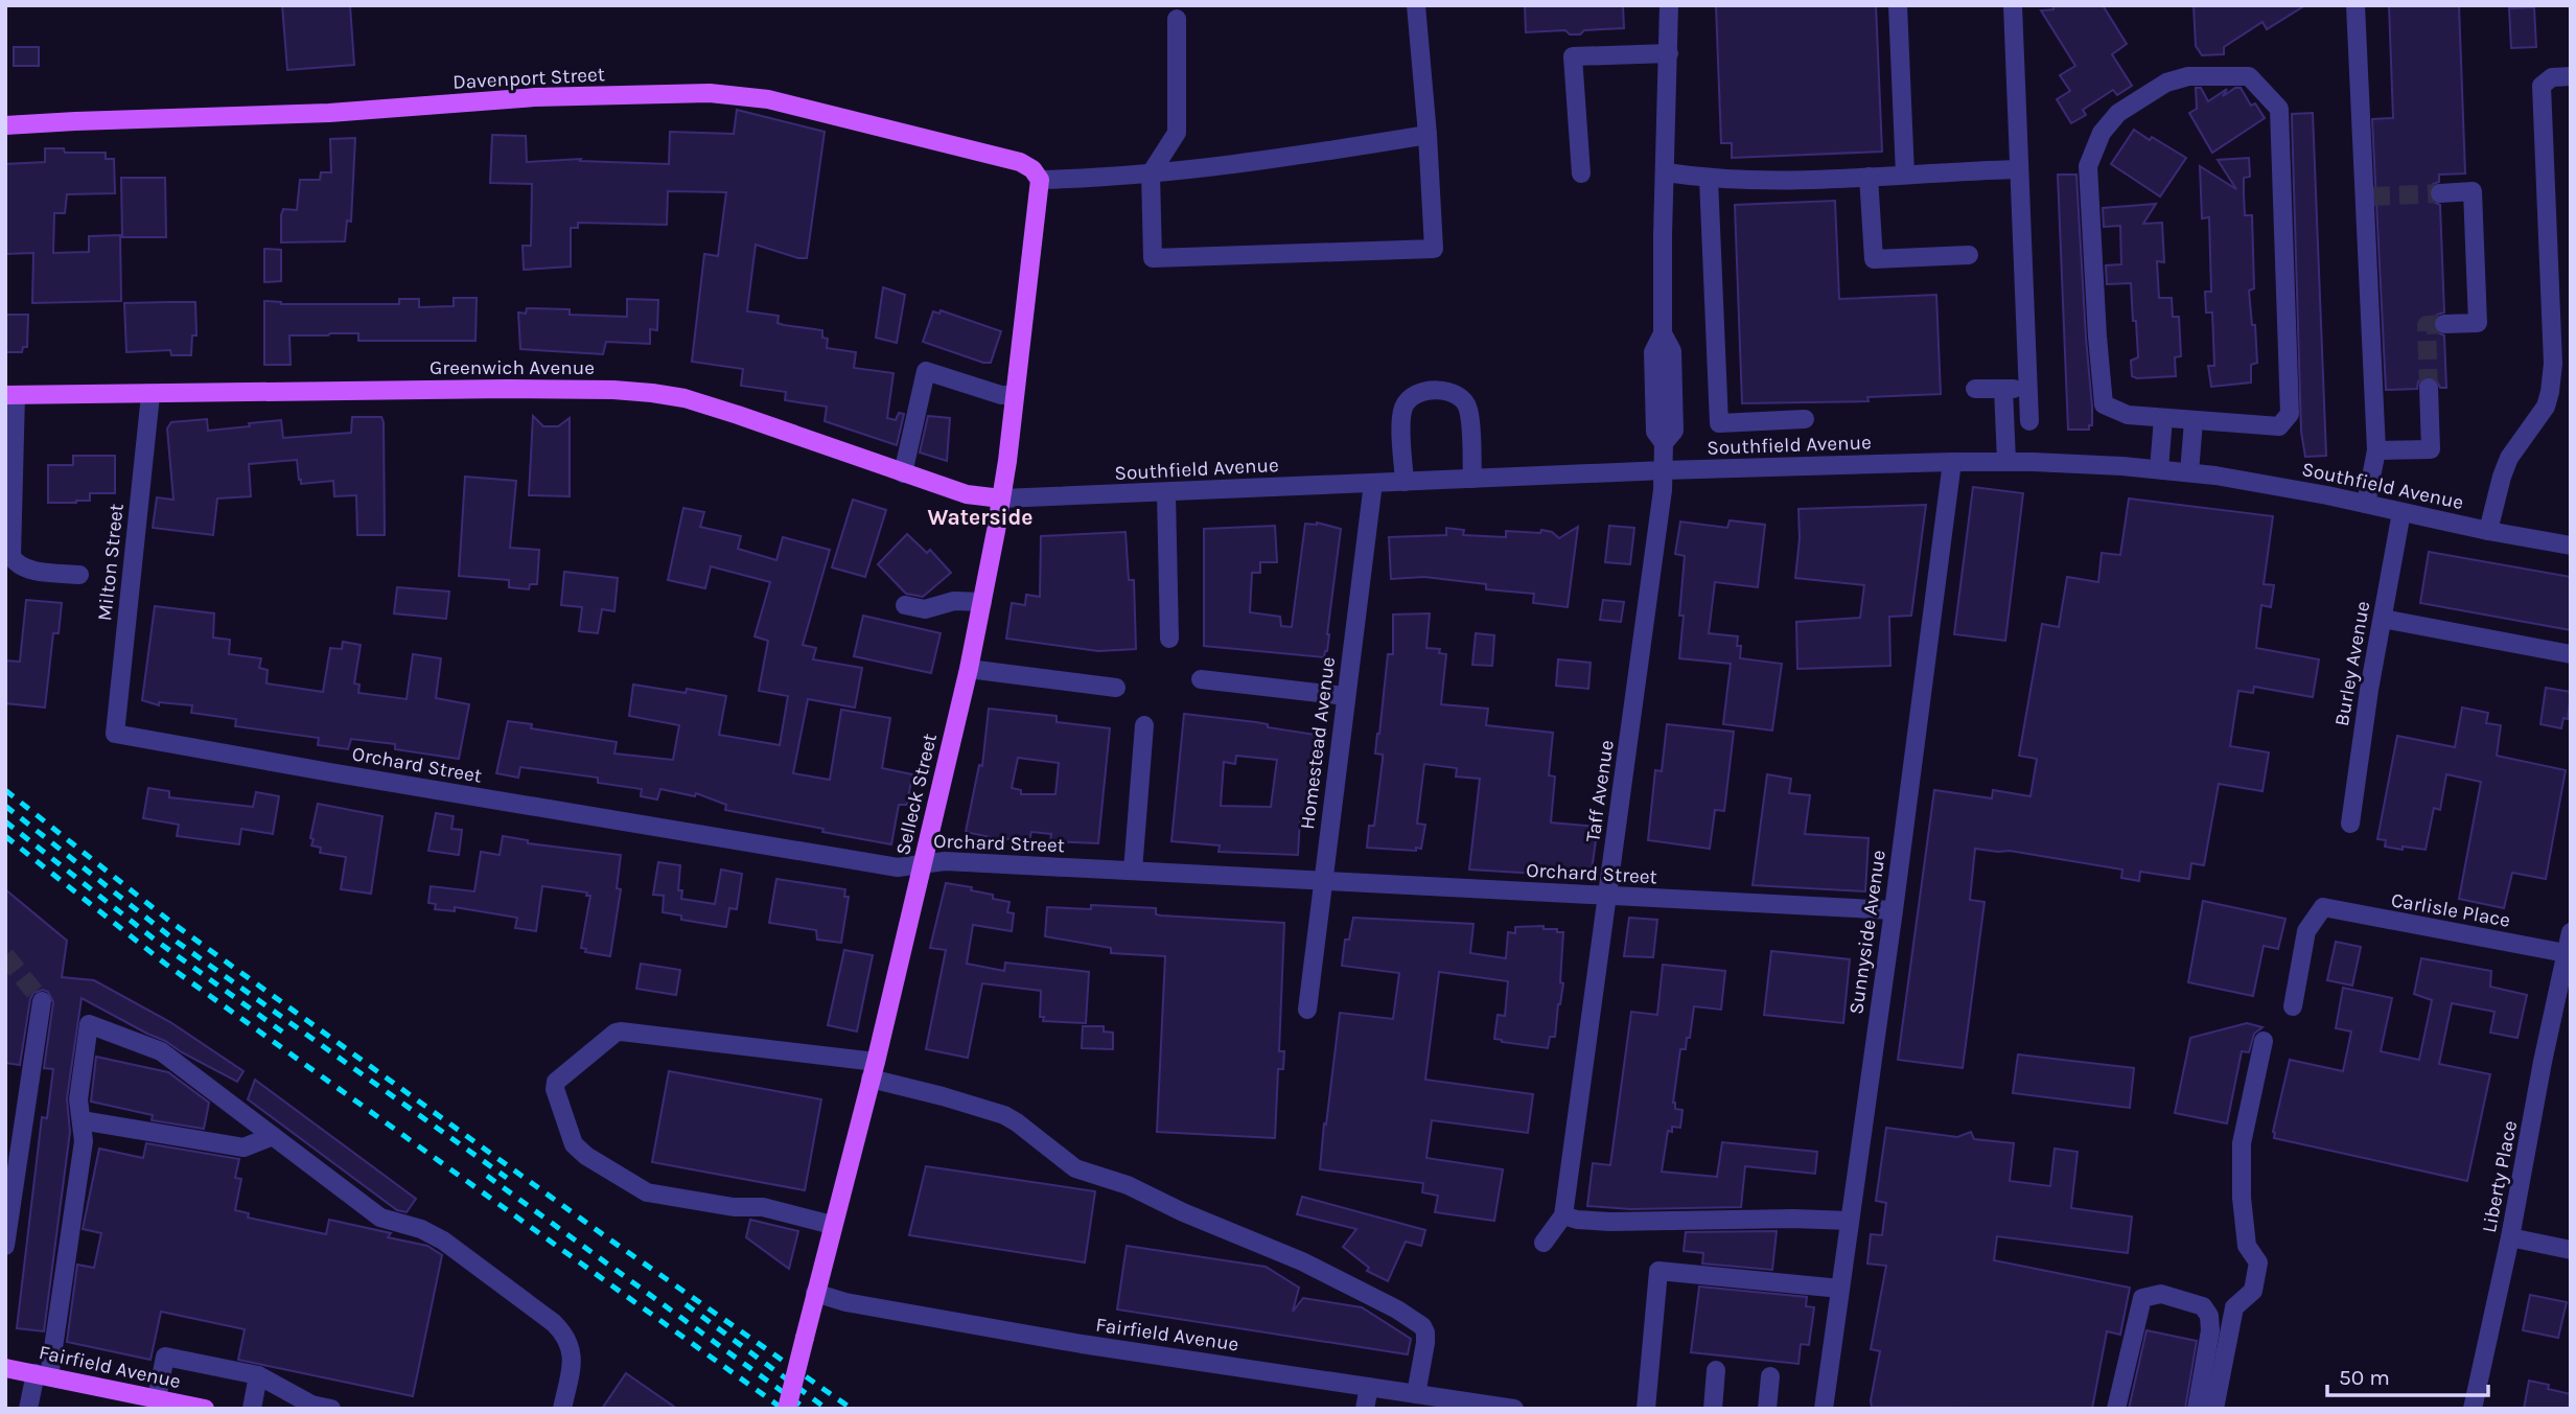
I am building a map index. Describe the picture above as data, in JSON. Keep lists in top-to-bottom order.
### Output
{
  "streets": {
    "main road": [
      "Davenport Street",
      "Greenwich Avenue",
      "Selleck Street",
      "Fairfield Avenue"
    ],
    "street": [
      "Southfield Avenue",
      "Milton Street",
      "Burley Avenue",
      "Homestead Avenue",
      "Orchard Street",
      "Taff Avenue",
      "Carlisle Place",
      "Sunnyside Avenue",
      "Liberty Place"
    ]
  },
  "crossings": [
    ["Davenport Street", "Selleck Street"],
    ["Greenwich Avenue", "Southfield Avenue"],
    ["Greenwich Avenue", "Milton Street"],
    ["Greenwich Avenue", "Selleck Street"],
    ["Southfield Avenue", "Burley Avenue"],
    ["Southfield Avenue", "Homestead Avenue"],
    ["Southfield Avenue", "Taff Avenue"],
    ["Southfield Avenue", "Selleck Street"],
    ["Southfield Avenue", "Sunnyside Avenue"],
    ["Milton Street", "Orchard Street"],
    ["Homestead Avenue", "Orchard Street"],
    ["Orchard Street", "Taff Avenue"],
    ["Orchard Street", "Selleck Street"],
    ["Orchard Street", "Sunnyside Avenue"],
    ["Selleck Street", "Fairfield Avenue"],
    ["Carlisle Place", "Liberty Place"]
  ],
  "districts": ["Waterside"],
  "scale_bar": "50 m"
}
